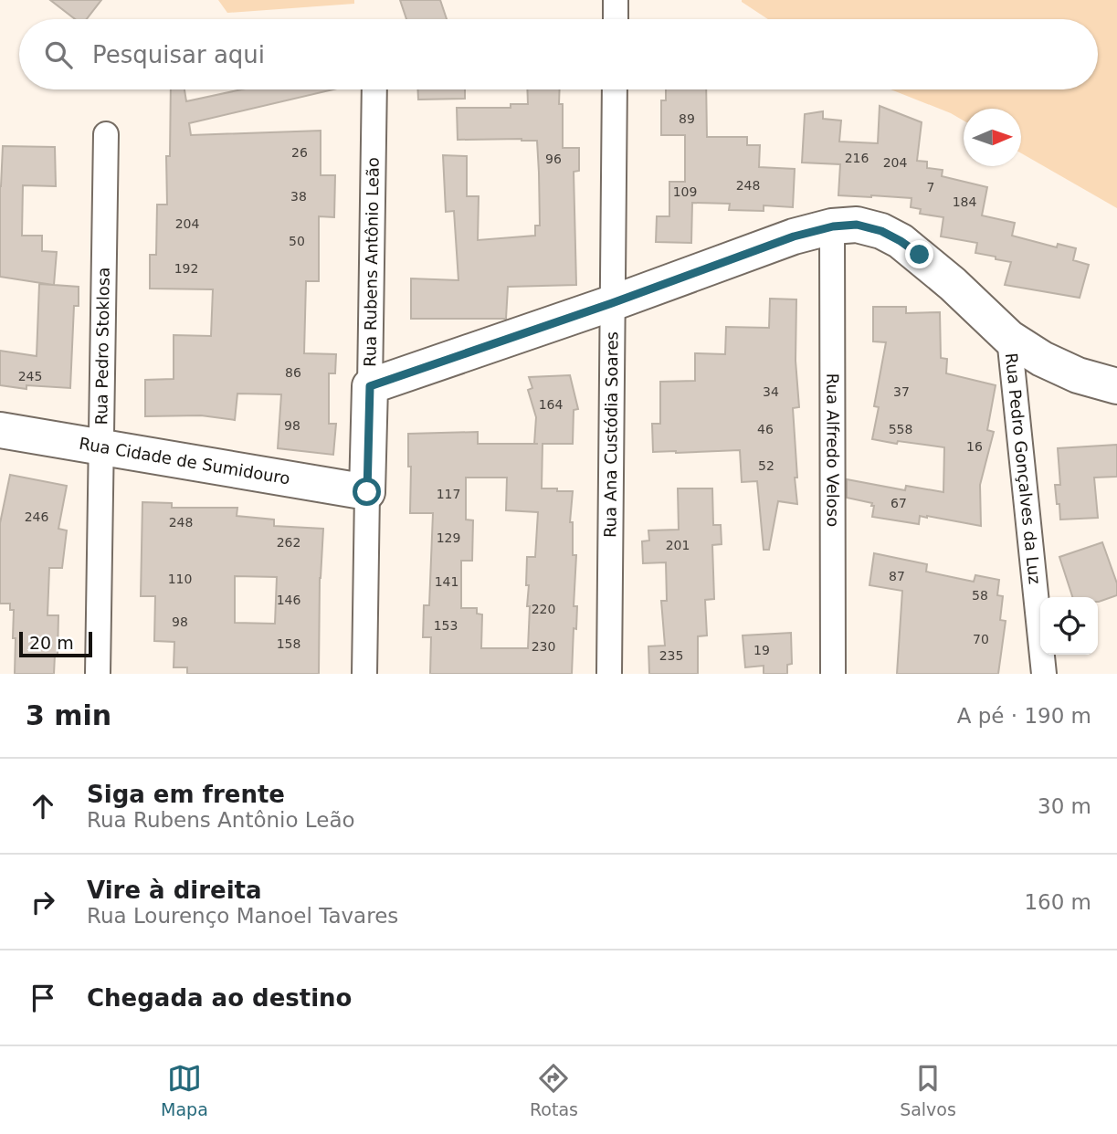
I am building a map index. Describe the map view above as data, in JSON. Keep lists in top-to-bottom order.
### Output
{
  "streets": {
    "street": [
      "Rua Rubens Antônio Leão",
      "Rua Pedro Stoklosa",
      "Rua Ana Custódia Soares",
      "Rua Alfredo Veloso",
      "Rua Cidade de Sumidouro",
      "Rua Pedro Gonçalves da Luz"
    ]
  },
  "crossings": [
    ["Rua Rubens Antônio Leão", "Rua Cidade de Sumidouro"],
    ["Rua Pedro Stoklosa", "Rua Cidade de Sumidouro"]
  ],
  "house_numbers": [
    "89",
    "26",
    "216",
    "96",
    "204",
    "248",
    "7",
    "109",
    "38",
    "184",
    "204",
    "50",
    "192",
    "86",
    "245",
    "34",
    "37",
    "164",
    "98",
    "46",
    "558",
    "16",
    "52",
    "117",
    "67",
    "246",
    "248",
    "129",
    "262",
    "201",
    "87",
    "110",
    "141",
    "58",
    "146",
    "220",
    "98",
    "153",
    "70",
    "158",
    "230",
    "19",
    "235"
  ],
  "scale_bar": "20 m",
  "north": "right",
  "page": {
    "search": "Pesquisar aqui",
    "scale": "20 m",
    "heading": ["3 min", "A pé · 190 m"],
    "list": [
      ["Siga em frente", "Rua Rubens Antônio Leão", "30 m"],
      ["Vire à direita", "Rua Lourenço Manoel Tavares", "160 m"],
      "Chegada ao destino"
    ],
    "nav": ["Mapa", "Rotas", "Salvos"]
  }
}
